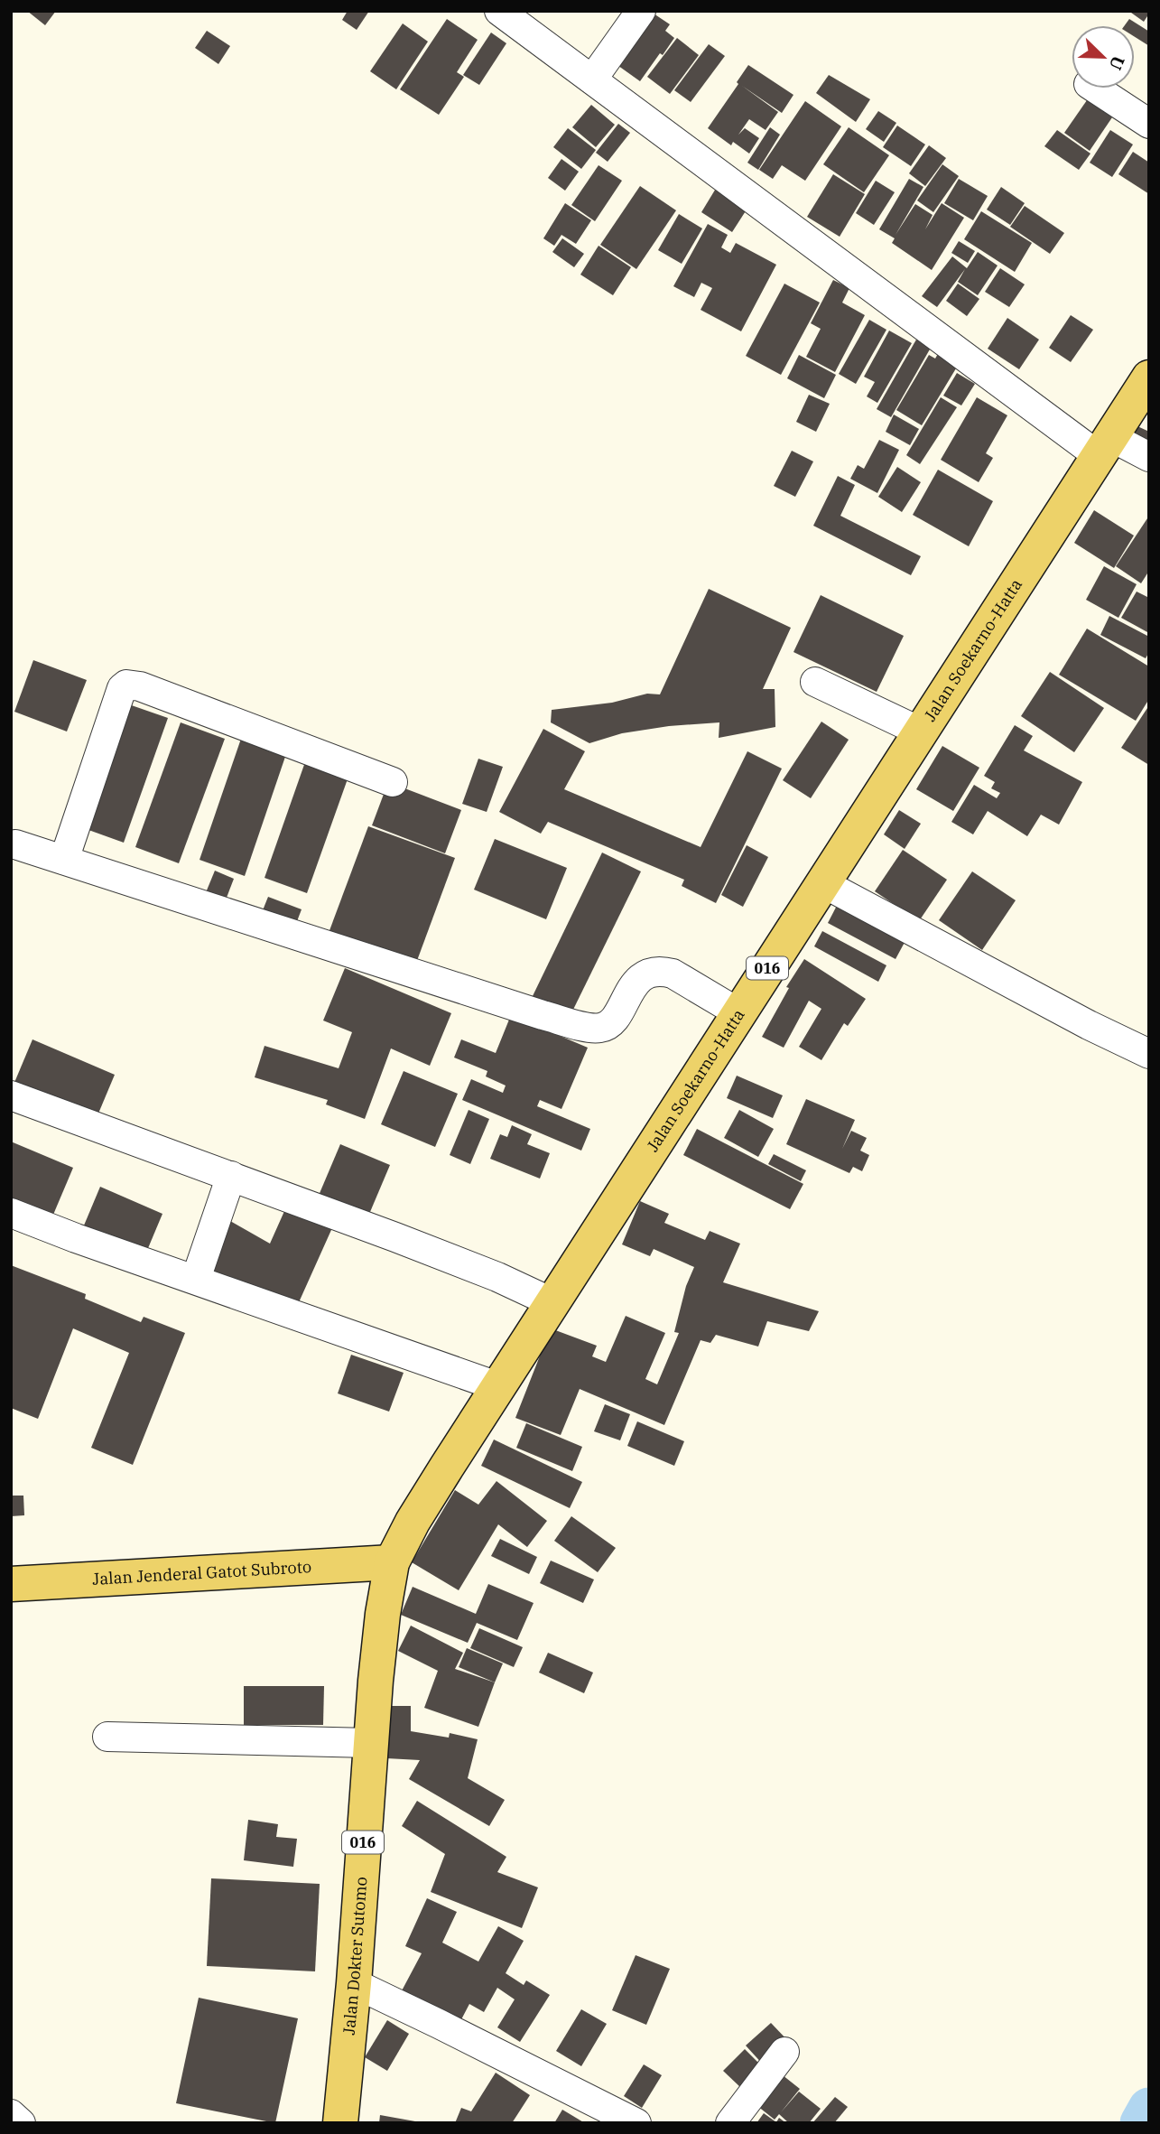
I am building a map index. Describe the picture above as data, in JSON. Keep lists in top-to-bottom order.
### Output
{
  "streets": {
    "main road": [
      "Jalan Soekarno-Hatta",
      "016",
      "Jalan Jenderal Gatot Subroto",
      "Jalan Dokter Sutomo"
    ]
  },
  "crossings": [
    ["Jalan Soekarno-Hatta", "Jalan Jenderal Gatot Subroto"],
    ["Jalan Soekarno-Hatta", "Jalan Dokter Sutomo"],
    ["Jalan Jenderal Gatot Subroto", "Jalan Dokter Sutomo"]
  ],
  "north": "bottom right"
}
